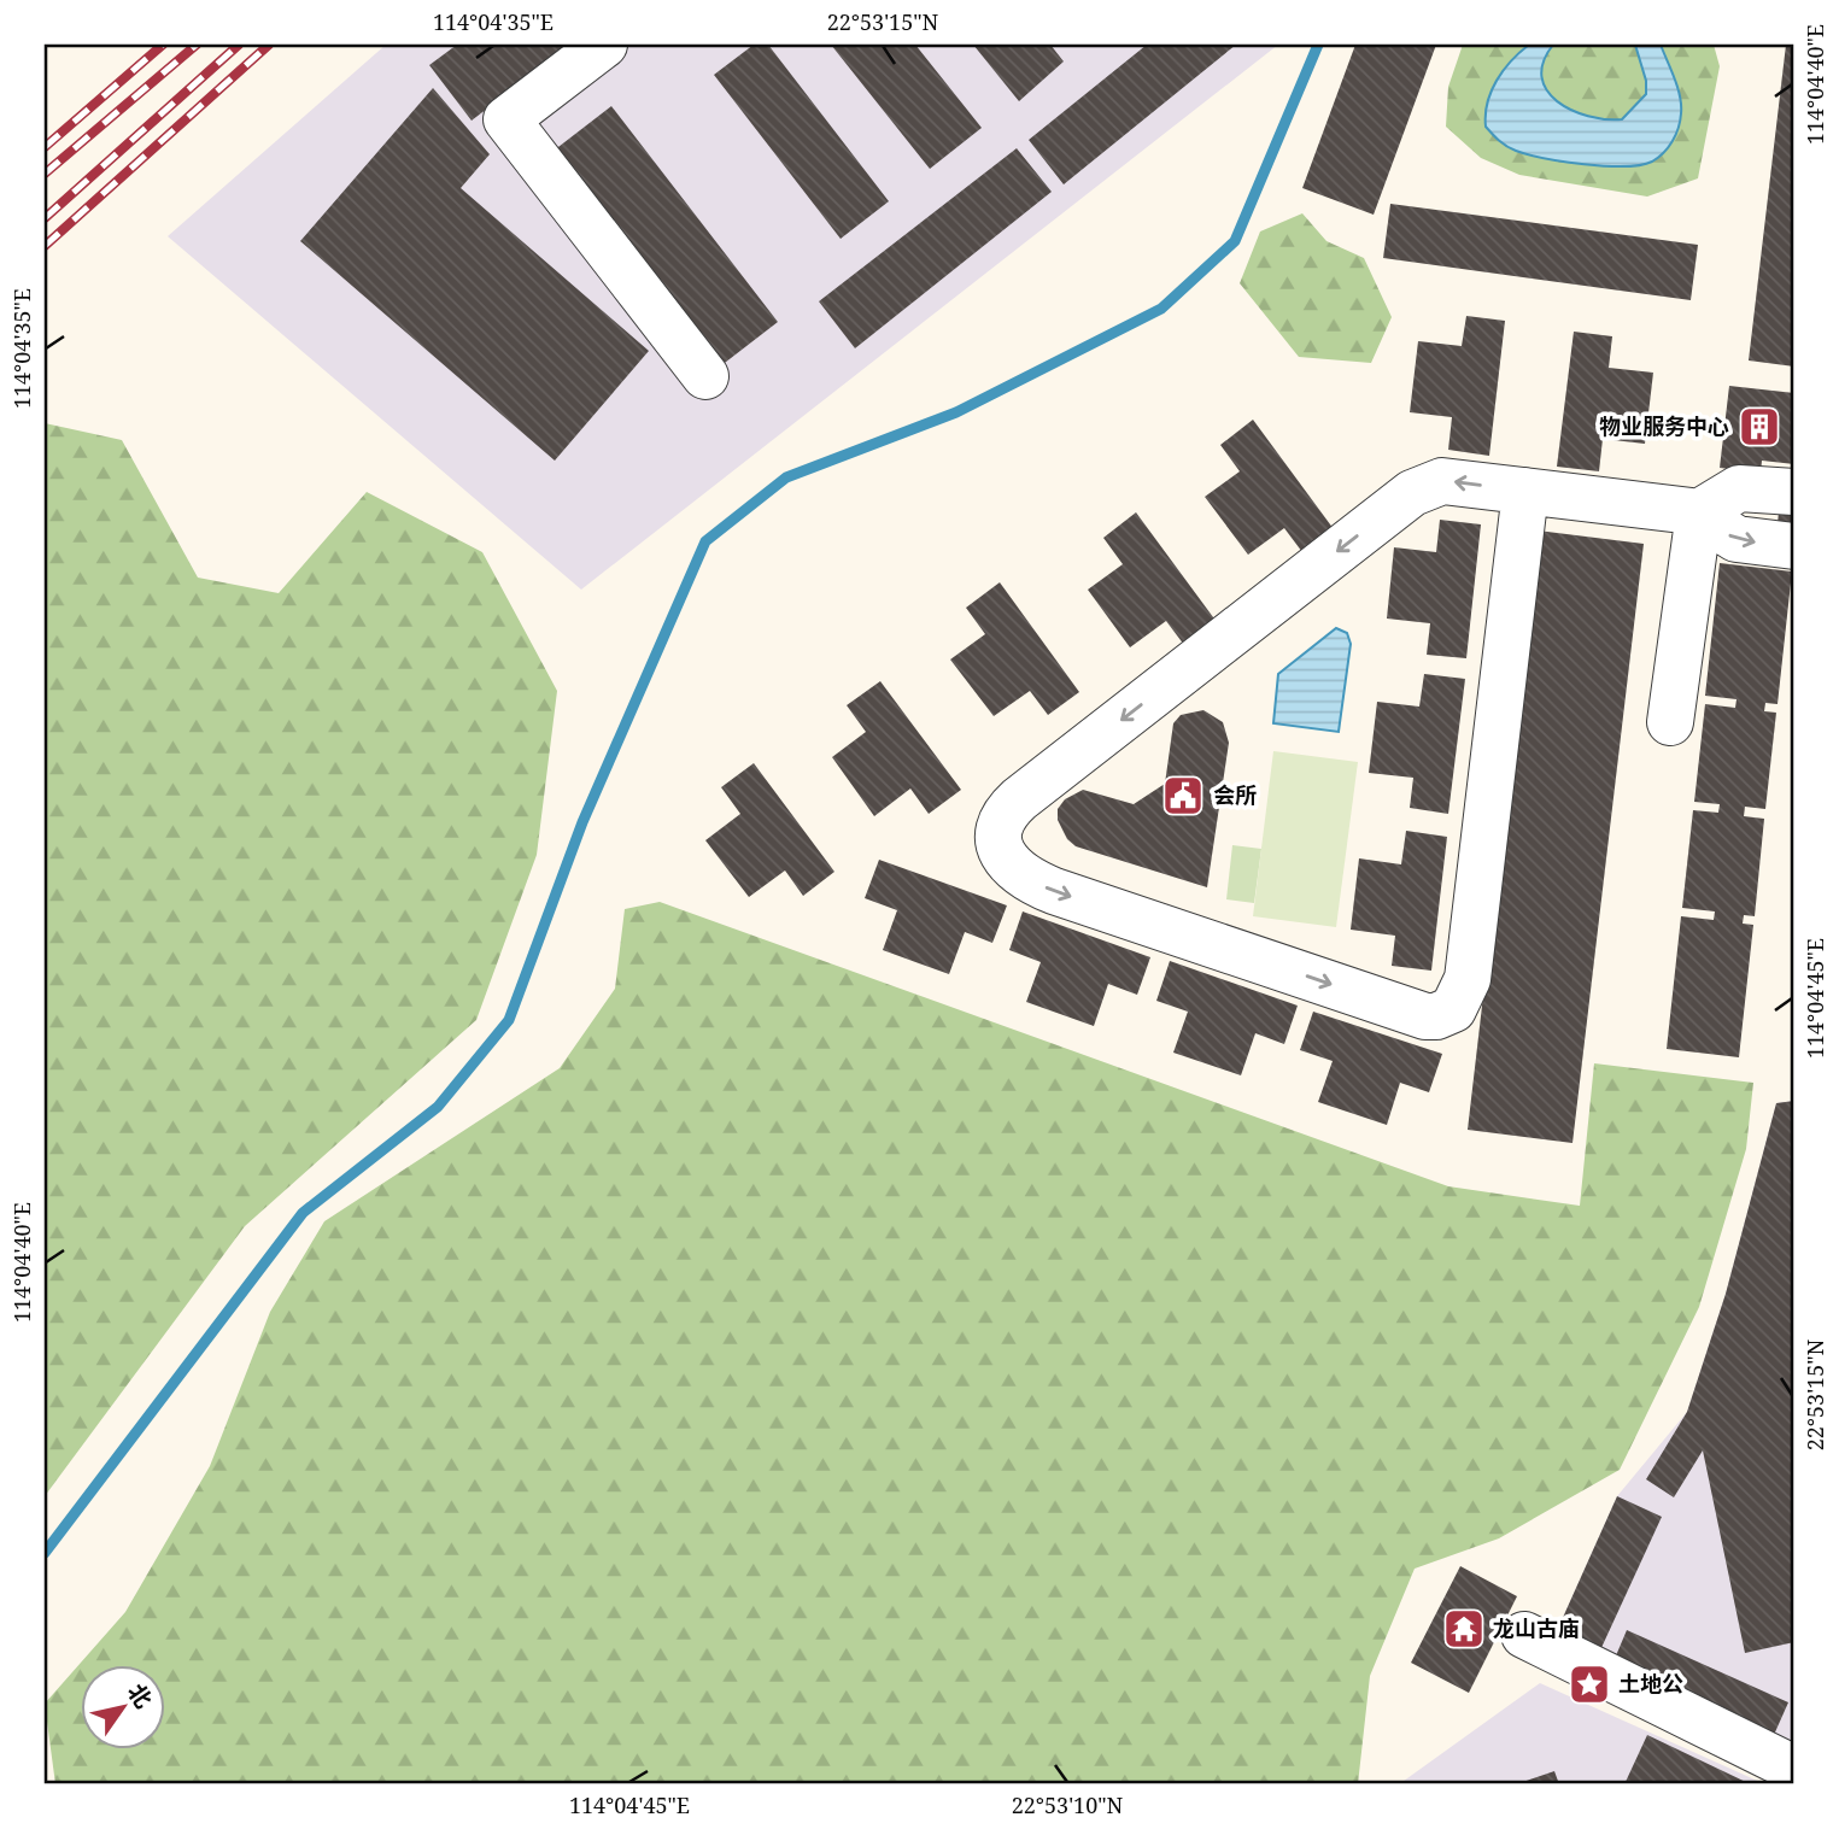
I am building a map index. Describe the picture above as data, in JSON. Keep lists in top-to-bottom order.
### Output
{
  "places": {
    "building": ["物业服务中心"],
    "public building": ["会所"],
    "temple": ["龙山古庙"],
    "place": ["土地公"]
  },
  "north": "top right",
  "coordinates": [
    "114°04'35\"E",
    "22°53'15\"N",
    "114°04'40\"E",
    "114°04'45\"E",
    "22°53'10\"N"
  ]
}
